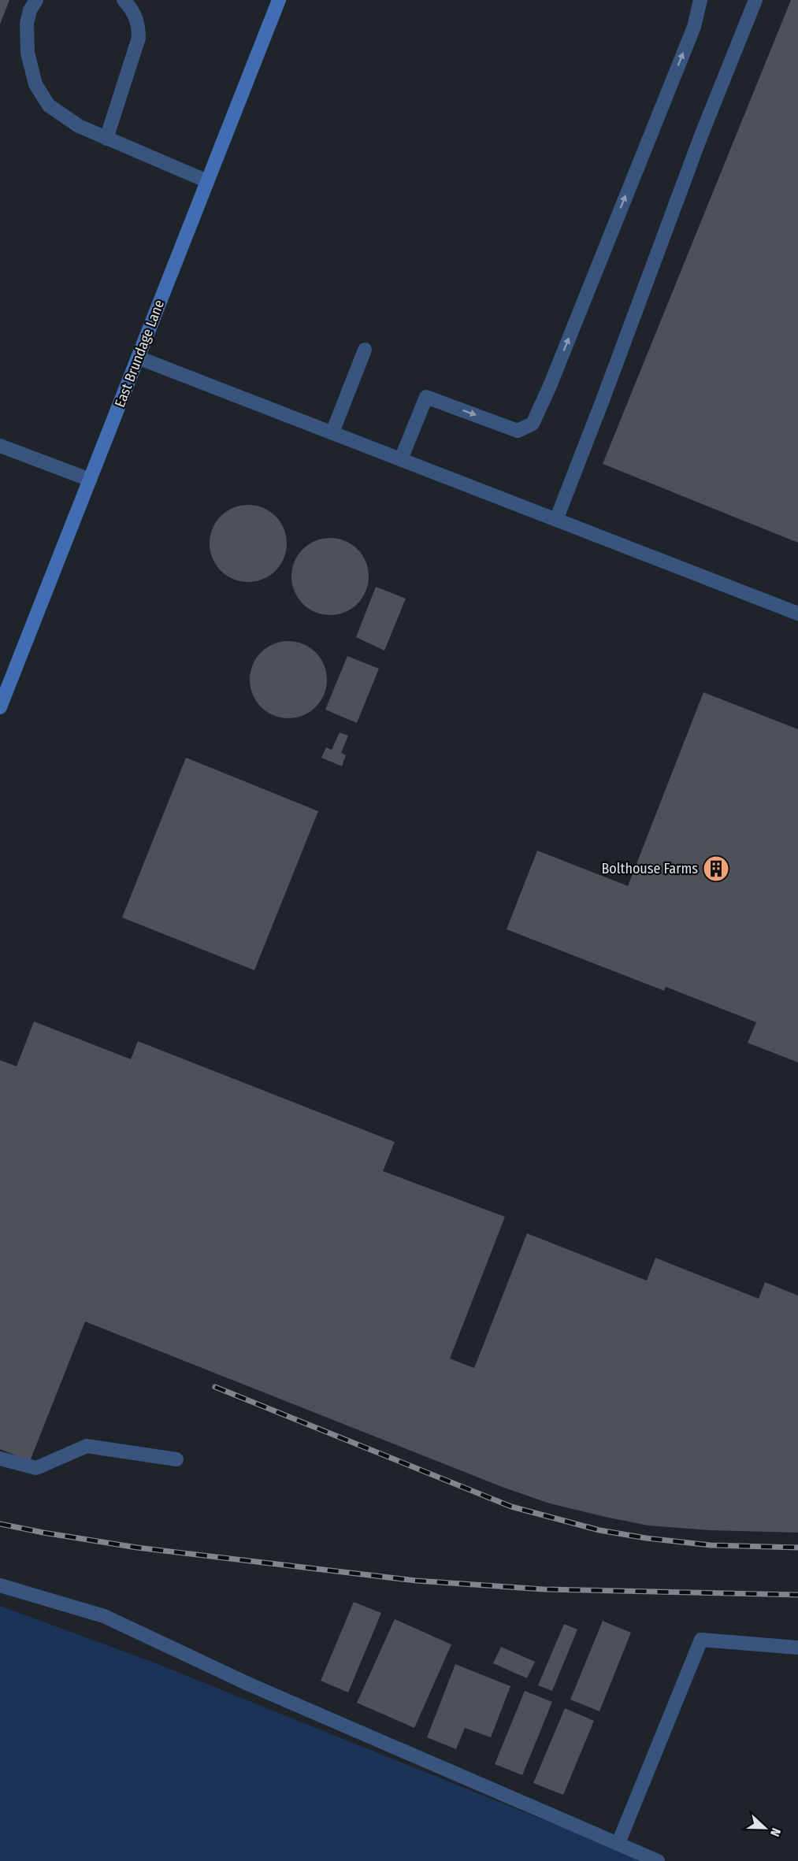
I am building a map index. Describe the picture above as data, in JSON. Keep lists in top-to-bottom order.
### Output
{
  "streets": {
    "main road": ["East Brundage Lane"]
  },
  "places": {
    "building": ["Bolthouse Farms"]
  },
  "north": "right"
}
